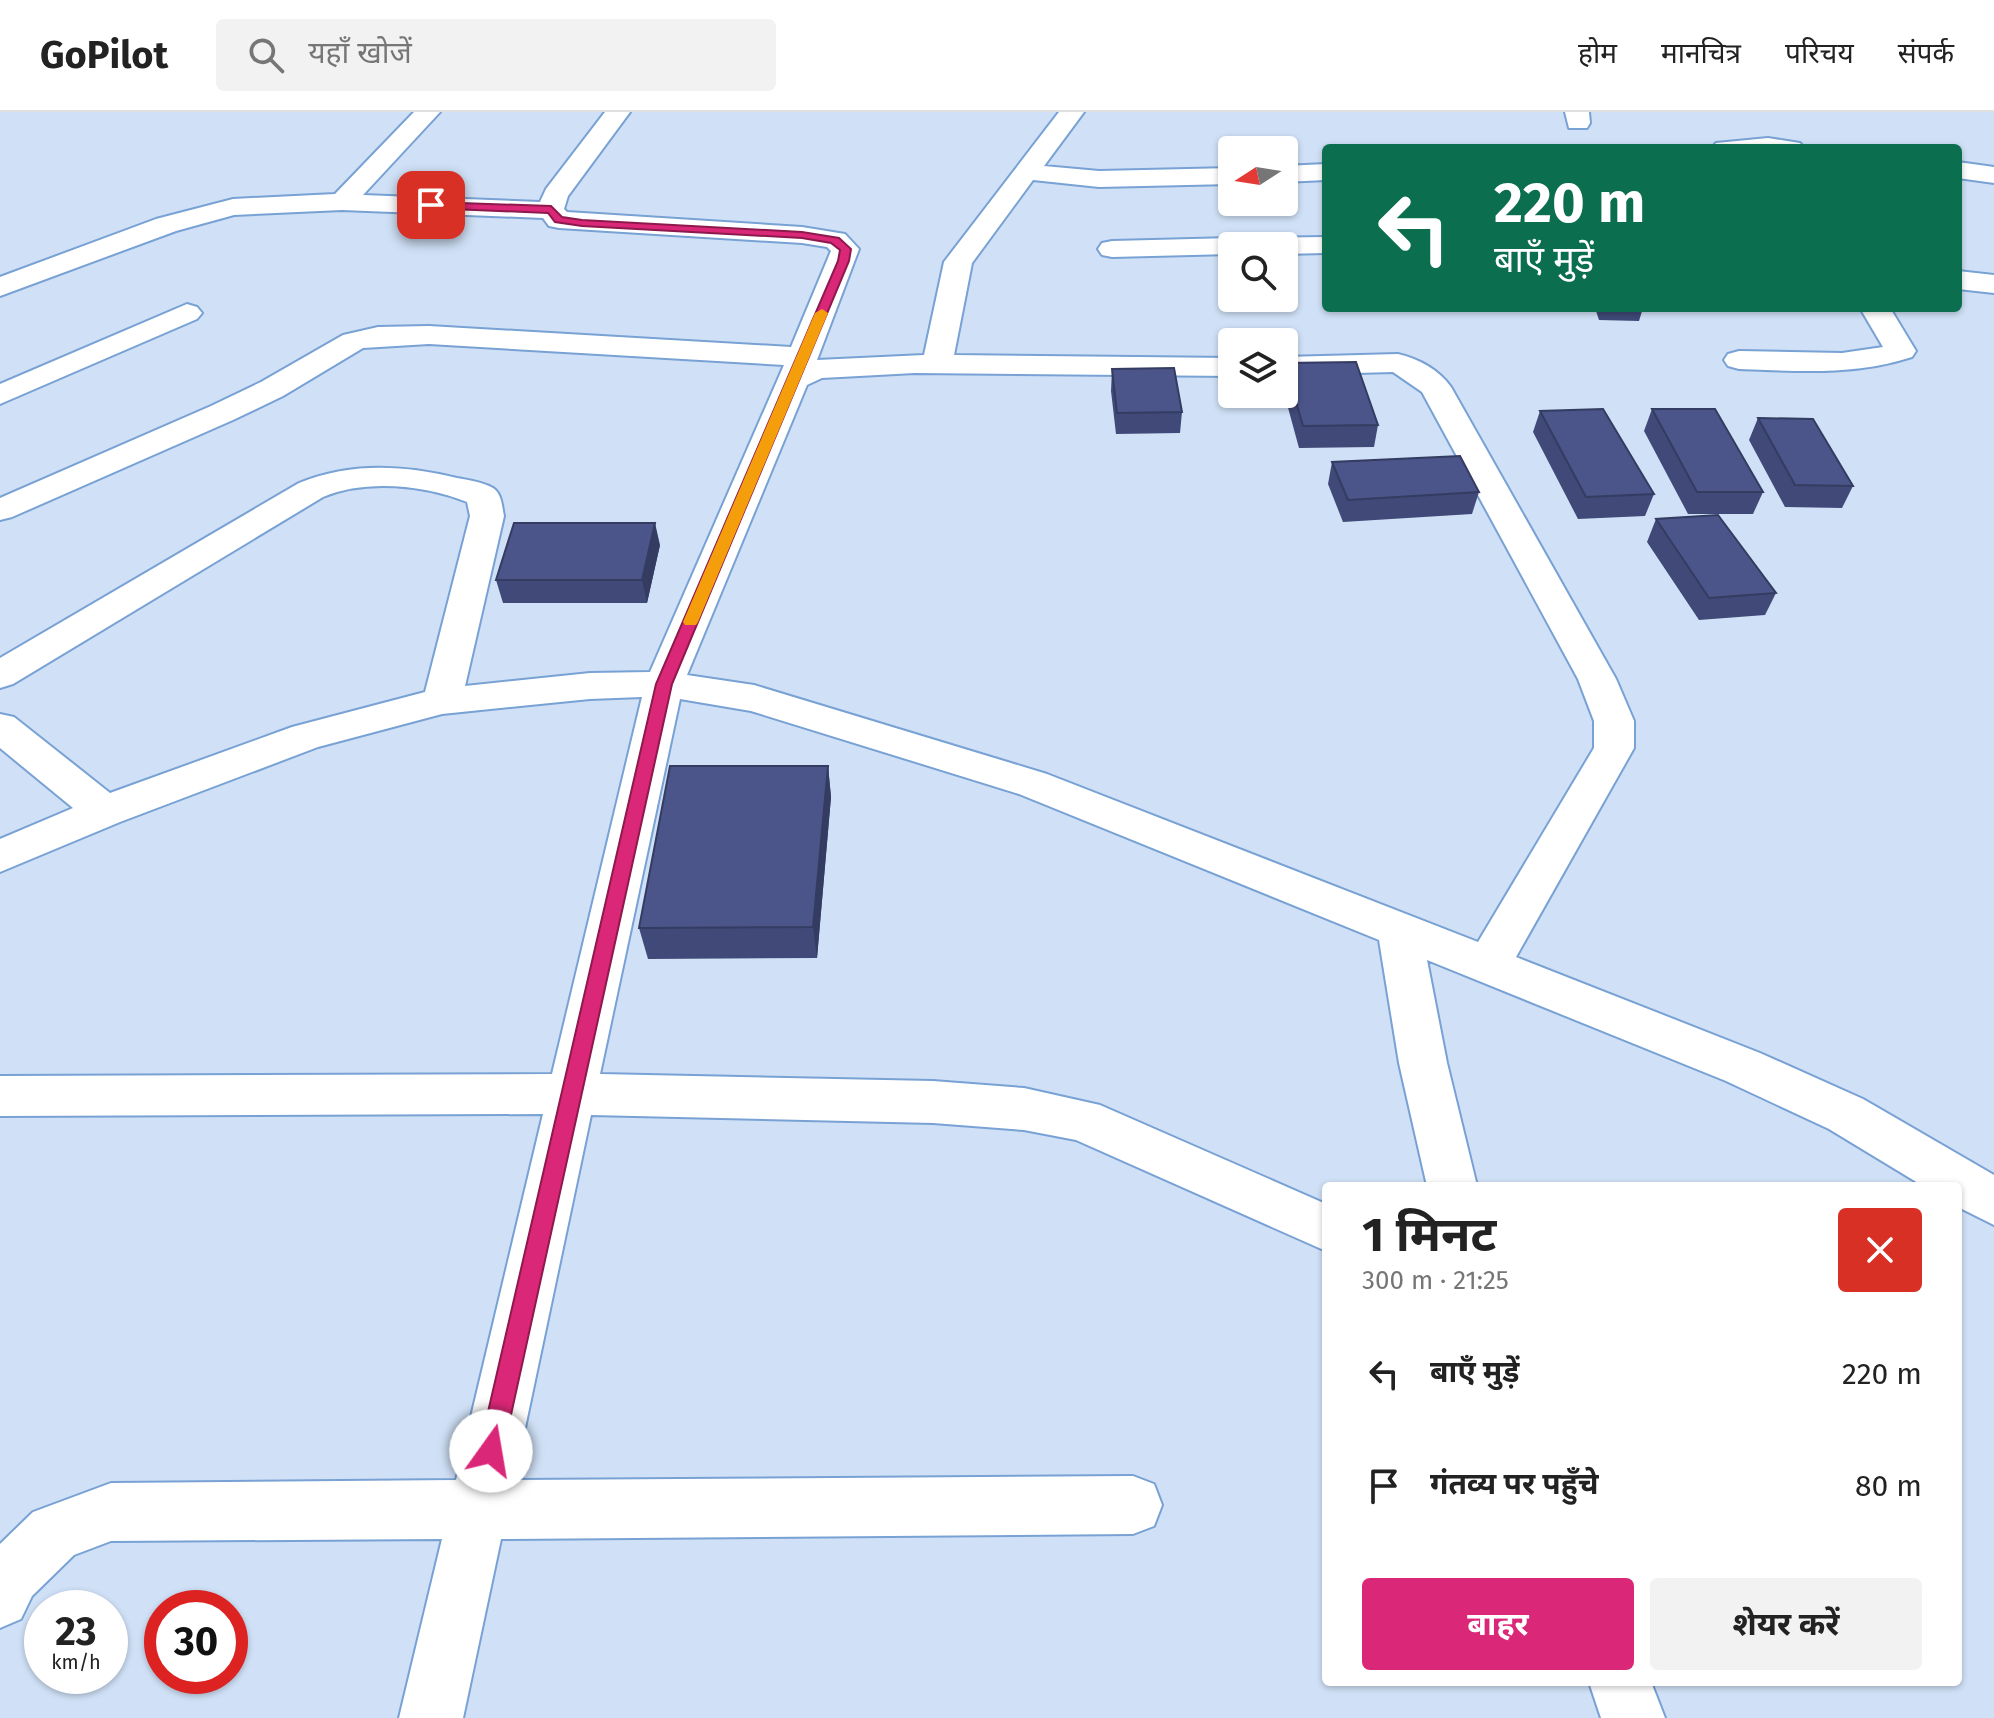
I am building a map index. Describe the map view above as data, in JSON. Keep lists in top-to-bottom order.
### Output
{
  "north": "left",
  "page": {
    "header": "GoPilot",
    "search": "यहाँ खोजें",
    "nav": [
      "होम",
      "मानचित्र",
      "परिचय",
      "संपर्क"
    ],
    "turn": ["220 m", "बाएँ मुड़ें"],
    "heading": ["1 मिनट", "300 m · 21:25"],
    "list": [
      {
        "name": "बाएँ मुड़ें",
        "value": "220 m"
      },
      {
        "name": "गंतव्य पर पहुँचे",
        "value": "80 m"
      }
    ],
    "buttons": ["बाहर", "शेयर करें"],
    "speed": "23 km/h",
    "limit": "30"
  }
}
